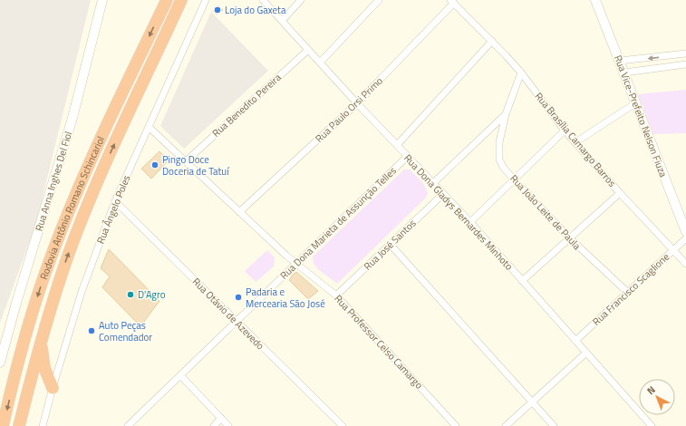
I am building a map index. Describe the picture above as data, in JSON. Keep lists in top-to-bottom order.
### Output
{
  "streets": {
    "highway": ["Rodovia Antônio Romano Schincariol"],
    "street": [
      "Rua Benedito Pereira",
      "Rua Paulo Orsi Primo",
      "Rua Vice-Prefeito Nelson Fiuza",
      "Rua Brasília Camargo Barros",
      "Rua Anna Inghes Del Fiol",
      "Rua Ângelo Poles",
      "Rua Dona Gladys Bernardes Minhoto",
      "Rua João Leite de Paula",
      "Rua Dona Marieta de Assunção Telles",
      "Rua José Santos",
      "Rua Francisco Scaglione",
      "Rua Otávio de Azevedo",
      "Rua Professor Celso Camargo"
    ]
  },
  "crossings": [
    ["Rua Benedito Pereira", "Rua Dona Gladys Bernardes Minhoto"],
    ["Rua Benedito Pereira", "Rua Professor Celso Camargo"],
    ["Rua Paulo Orsi Primo", "Rua Brasília Camargo Barros"],
    ["Rua Paulo Orsi Primo", "Rua Dona Gladys Bernardes Minhoto"],
    ["Rua Paulo Orsi Primo", "Rua Professor Celso Camargo"],
    ["Rua Brasília Camargo Barros", "Rua João Leite de Paula"],
    ["Rua Brasília Camargo Barros", "Rua Francisco Scaglione"],
    ["Rua Ângelo Poles", "Rua Otávio de Azevedo"],
    ["Rua Ângelo Poles", "Rua Professor Celso Camargo"],
    ["Rua Dona Gladys Bernardes Minhoto", "Rua João Leite de Paula"],
    ["Rua Dona Gladys Bernardes Minhoto", "Rua Dona Marieta de Assunção Telles"],
    ["Rua Dona Gladys Bernardes Minhoto", "Rua José Santos"],
    ["Rua Dona Gladys Bernardes Minhoto", "Rua Francisco Scaglione"],
    ["Rua João Leite de Paula", "Rua Francisco Scaglione"],
    ["Rua Dona Marieta de Assunção Telles", "Rua Otávio de Azevedo"],
    ["Rua Dona Marieta de Assunção Telles", "Rua Professor Celso Camargo"],
    ["Rua José Santos", "Rua Professor Celso Camargo"]
  ],
  "places": [
    "Loja do Gaxeta",
    "Pingo Doce Doceria de Tatuí",
    "D'Agro",
    "Padaria e Mercearia São José",
    "Auto Peças Comendador"
  ],
  "north": "top left"
}
